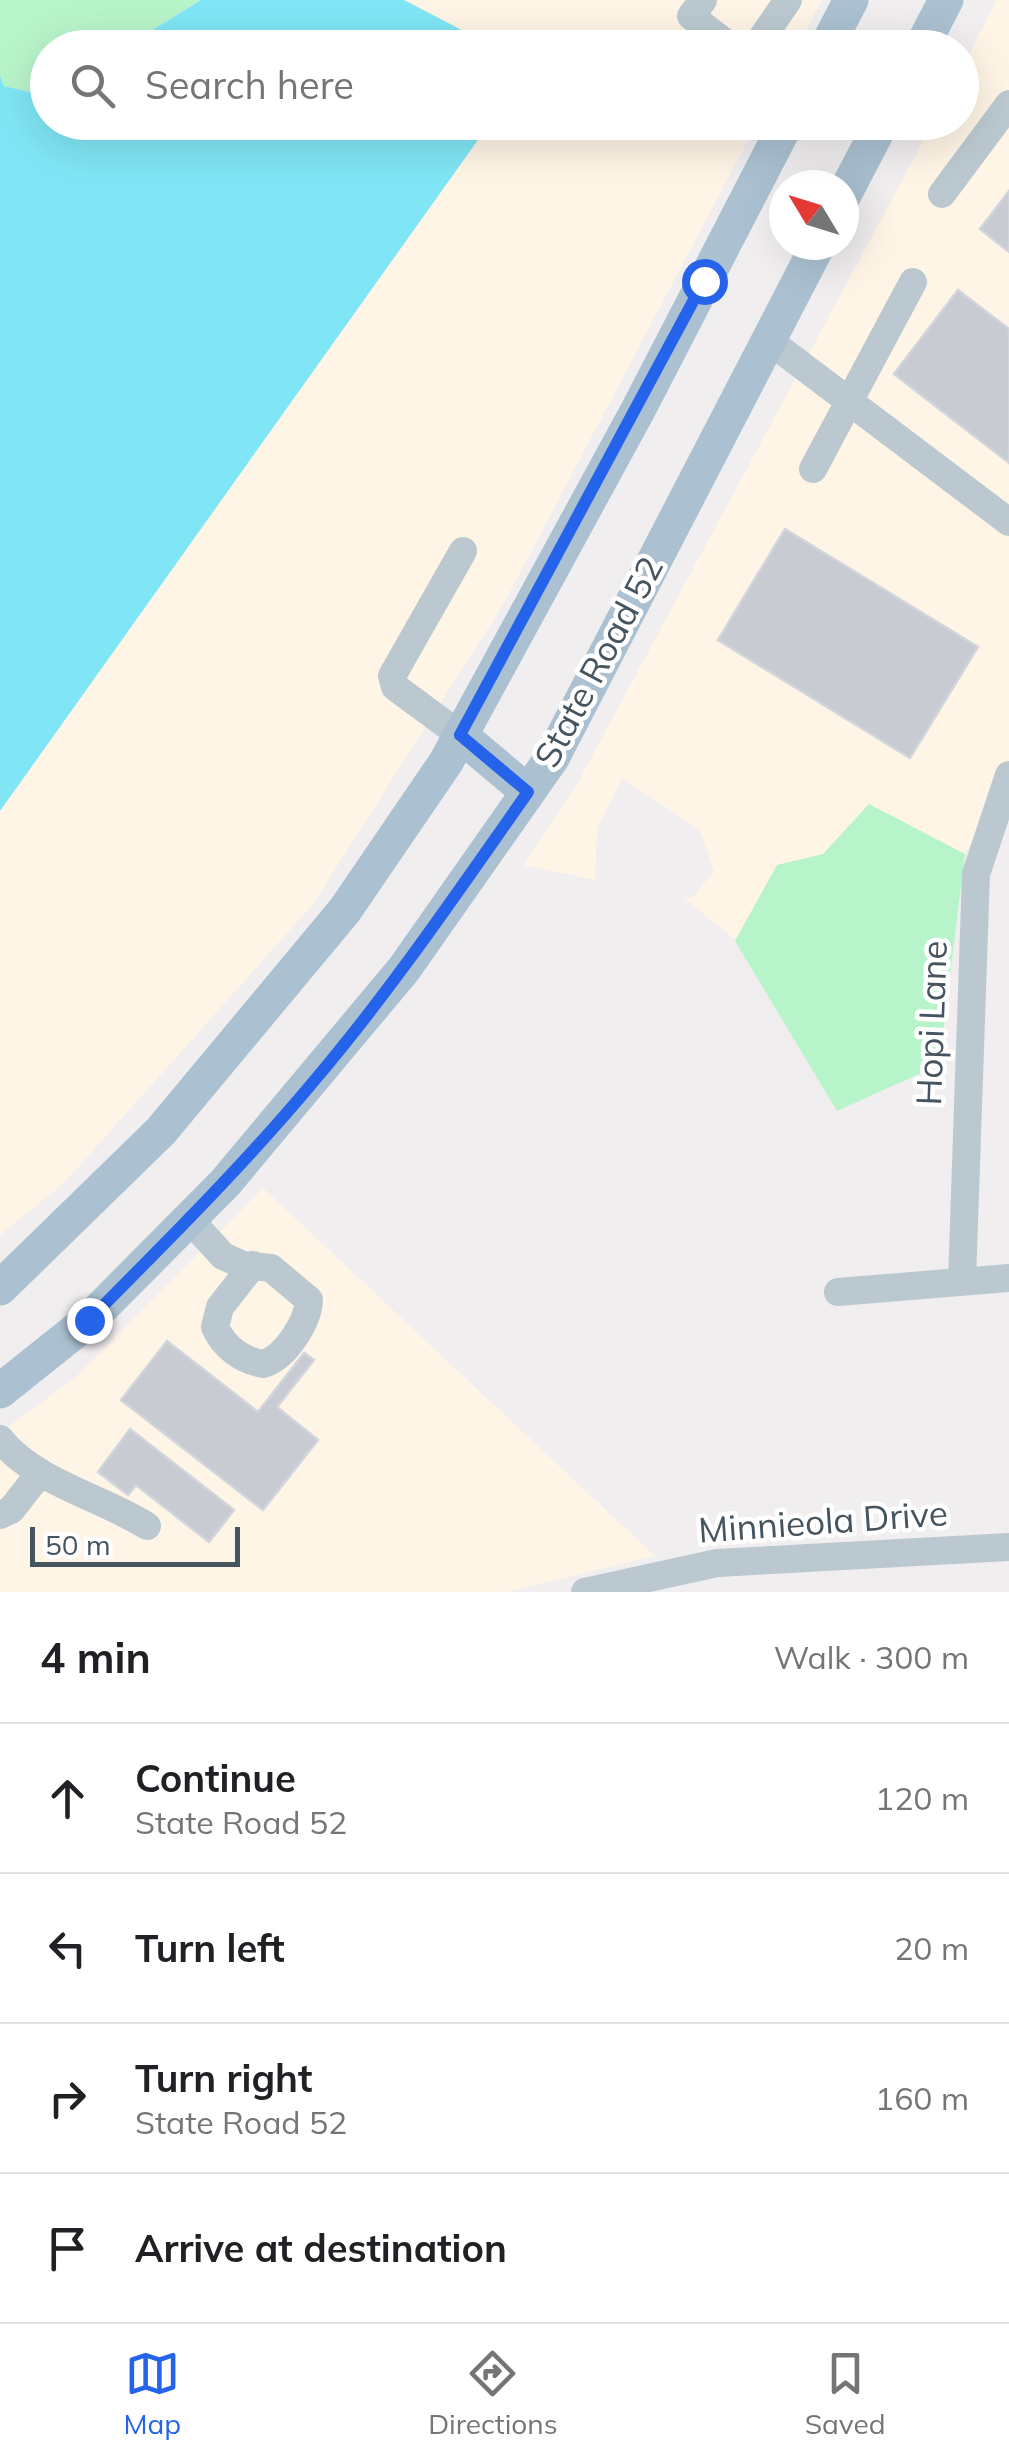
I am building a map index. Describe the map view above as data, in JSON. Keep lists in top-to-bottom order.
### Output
{
  "streets": {
    "main road": ["State Road 52"],
    "street": ["Hopi Lane", "Minnieola Drive"]
  },
  "scale_bar": "50 m",
  "north": "top left",
  "page": {
    "search": "Search here",
    "scale": "50 m",
    "heading": ["4 min", "Walk · 300 m"],
    "list": [
      ["Continue", "State Road 52", "120 m"],
      ["Turn left", "20 m"],
      ["Turn right", "State Road 52", "160 m"],
      "Arrive at destination"
    ],
    "nav": ["Map", "Directions", "Saved"]
  }
}
